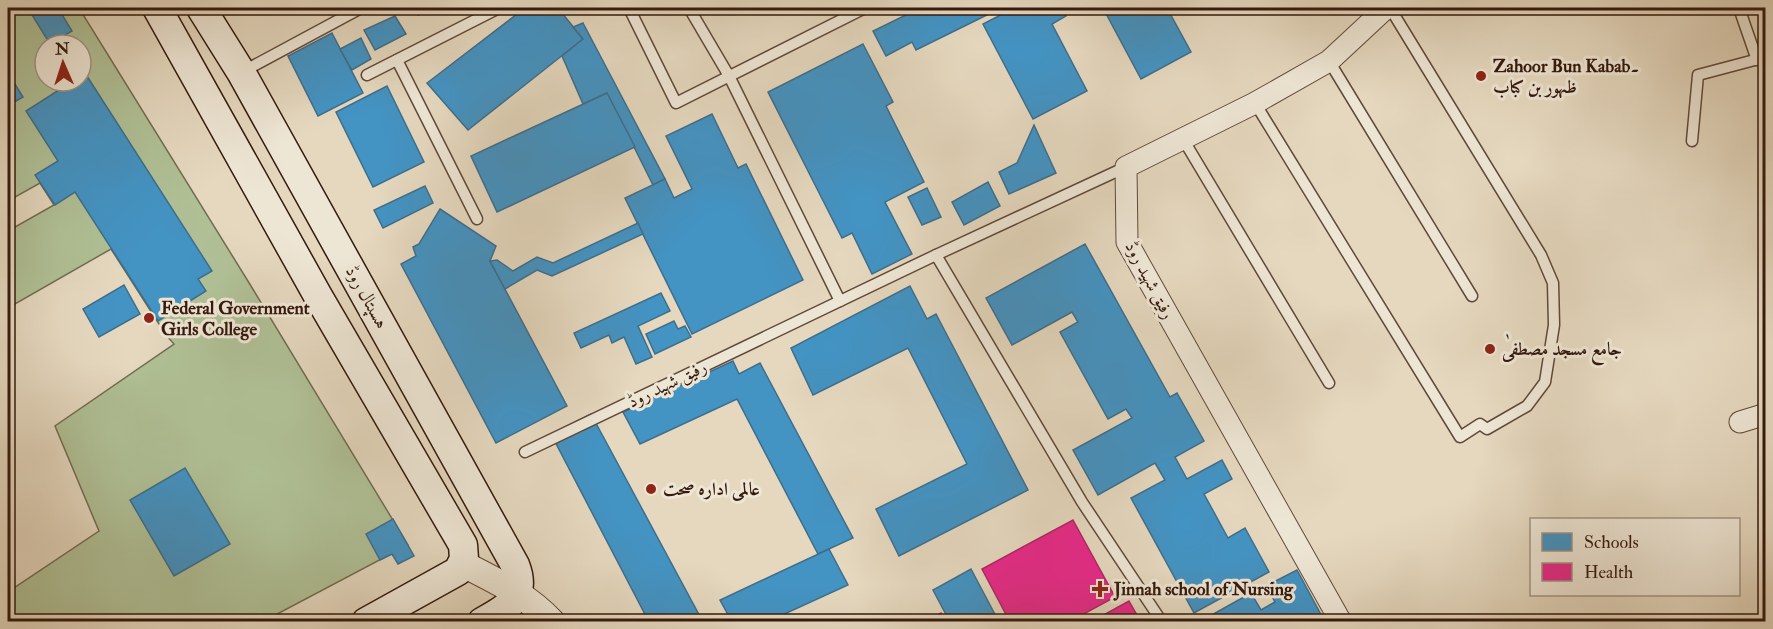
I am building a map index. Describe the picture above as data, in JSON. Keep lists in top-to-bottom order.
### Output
{
  "streets": {
    "main road": ["ہسپتال روڈ"],
    "street": ["رفیق شہید روڈ"]
  },
  "places": {
    "other": [
      "Zahoor Bun Kabab۔ ظہور بن کباب",
      "Federal Government Girls College",
      "جامع مسجد مصطفیٰ",
      "عالمی ادارہ صحت"
    ],
    "health": ["Jinnah school of Nursing"]
  },
  "legend": ["Schools", "Health"],
  "north": "top"
}
